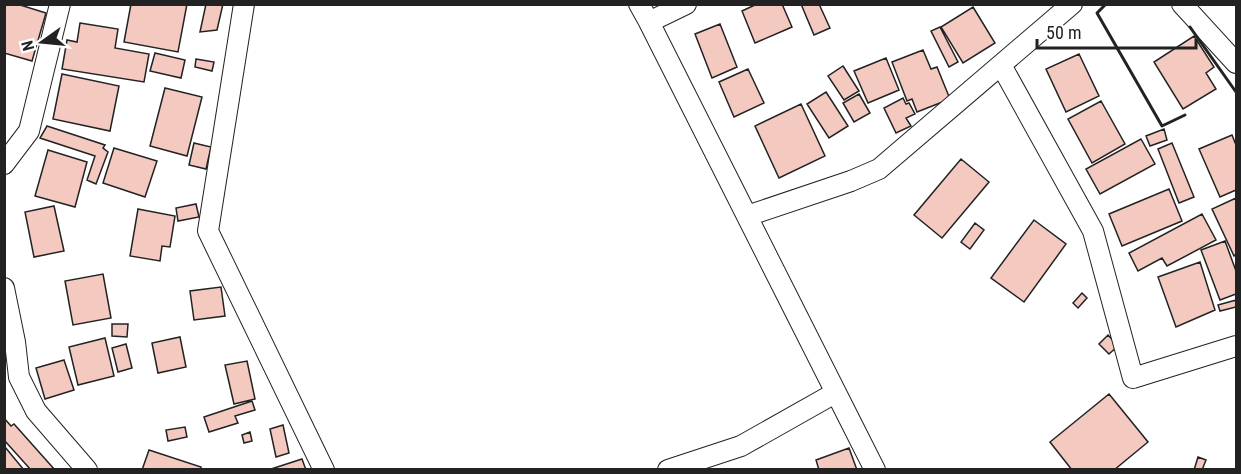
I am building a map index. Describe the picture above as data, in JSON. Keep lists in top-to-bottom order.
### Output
{
  "scale_bar": "50 m",
  "north": "left"
}
